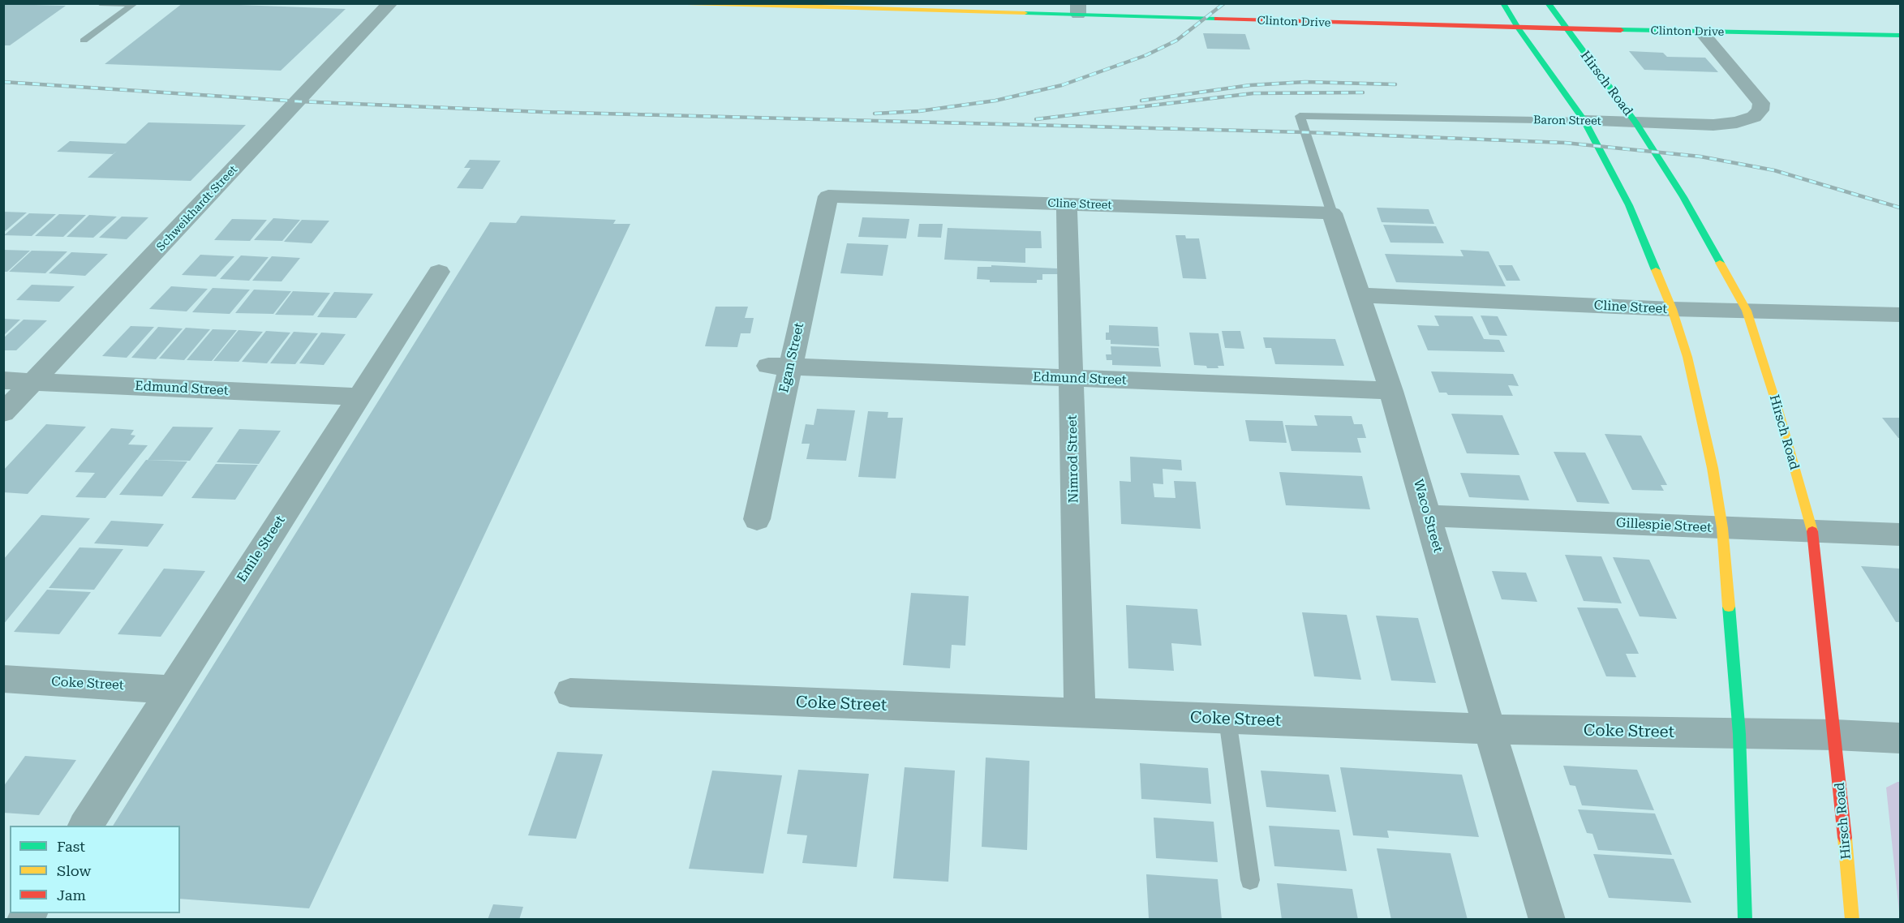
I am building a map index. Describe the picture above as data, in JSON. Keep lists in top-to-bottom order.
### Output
{
  "streets": {
    "main road": ["Clinton Drive", "Hirsch Road"],
    "street": [
      "Baron Street",
      "Cline Street",
      "Schweikhardt Street",
      "Egan Street",
      "Edmund Street",
      "Nimrod Street",
      "Waco Street",
      "Gillespie Street",
      "Emile Street",
      "Coke Street"
    ]
  },
  "crossings": [
    ["Clinton Drive", "Hirsch Road"],
    ["Clinton Drive", "Baron Street"],
    ["Hirsch Road", "Baron Street"],
    ["Hirsch Road", "Cline Street"],
    ["Hirsch Road", "Gillespie Street"],
    ["Hirsch Road", "Coke Street"],
    ["Baron Street", "Waco Street"],
    ["Cline Street", "Egan Street"],
    ["Cline Street", "Nimrod Street"],
    ["Cline Street", "Waco Street"],
    ["Schweikhardt Street", "Edmund Street"],
    ["Egan Street", "Edmund Street"],
    ["Edmund Street", "Nimrod Street"],
    ["Edmund Street", "Waco Street"],
    ["Edmund Street", "Emile Street"],
    ["Nimrod Street", "Coke Street"],
    ["Waco Street", "Gillespie Street"],
    ["Waco Street", "Coke Street"],
    ["Emile Street", "Coke Street"]
  ],
  "legend": ["Fast", "Slow", "Jam"]
}
